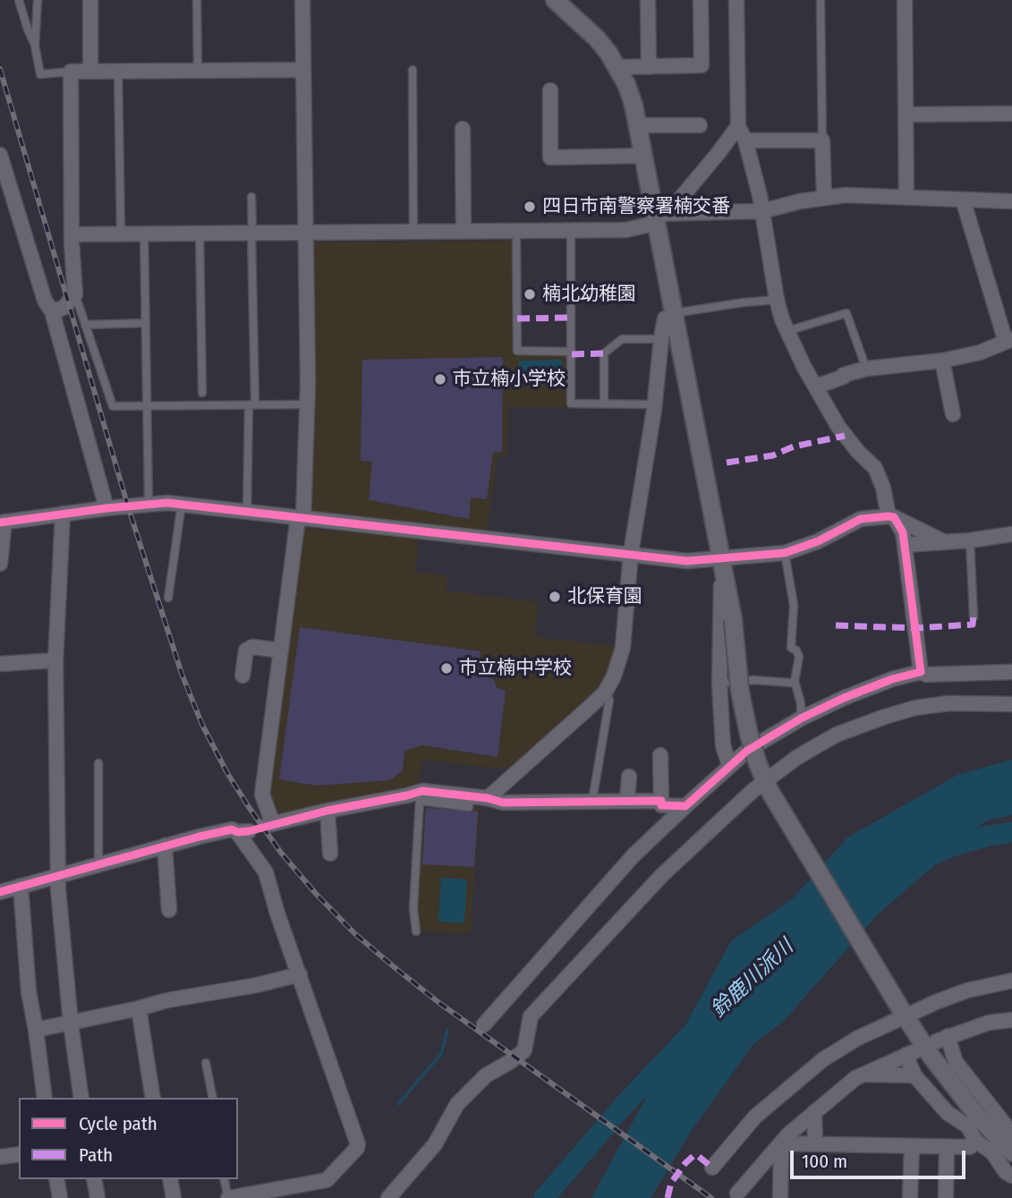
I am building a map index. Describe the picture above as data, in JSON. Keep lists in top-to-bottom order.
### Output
{
  "water": ["鈴鹿川派川"],
  "places": [
    "四日市南警察署楠交番",
    "楠北幼稚園",
    "市立楠小学校",
    "北保育園",
    "市立楠中学校"
  ],
  "legend": ["Cycle path", "Path"],
  "scale_bar": "100 m"
}
